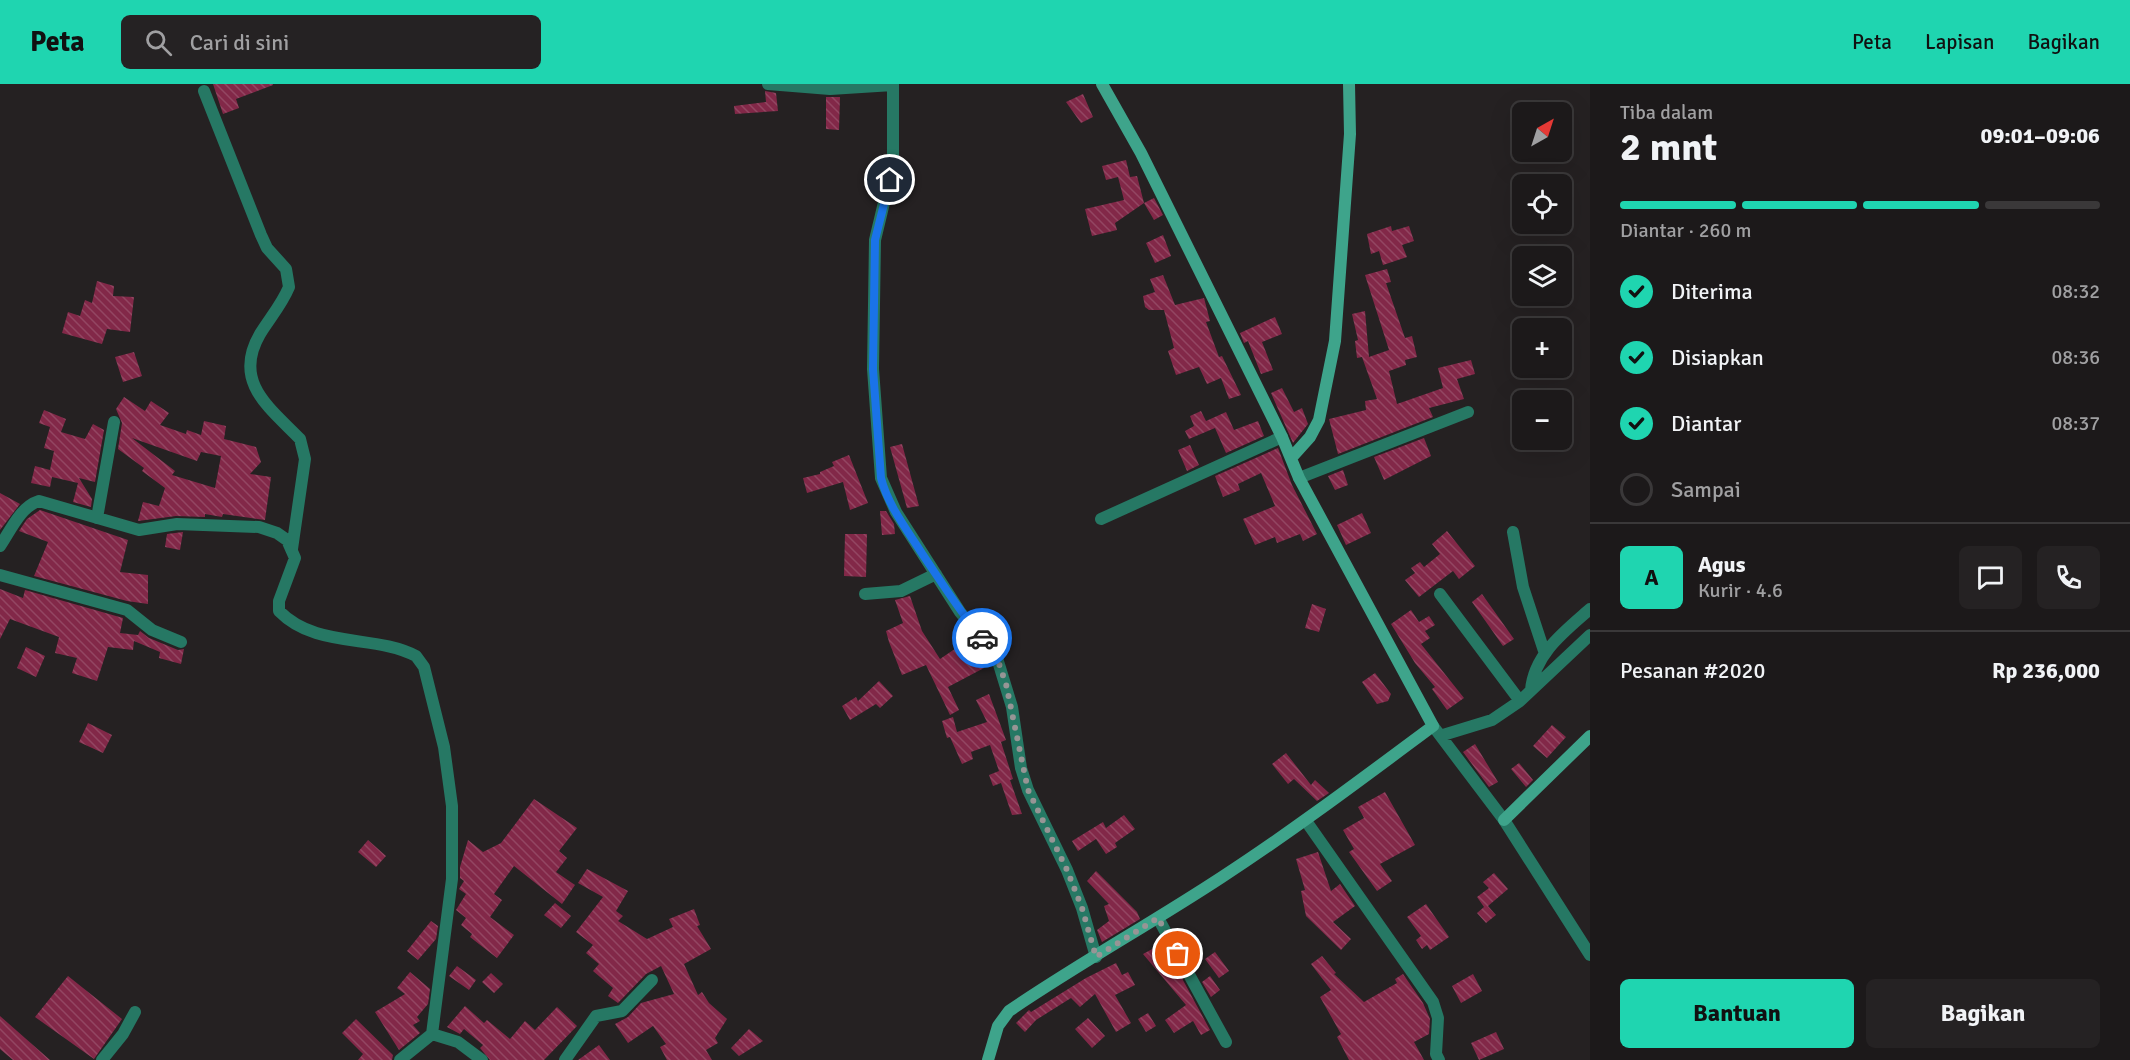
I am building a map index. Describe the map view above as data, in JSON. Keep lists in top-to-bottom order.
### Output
{
  "north": "top right",
  "page": {
    "header": "Peta",
    "search": "Cari di sini",
    "nav": ["Peta", "Lapisan", "Bagikan"],
    "heading": ["2 mnt", "Tiba dalam", "09:01–09:06"],
    "panel": [
      "Agus",
      "Kurir · 4.6",
      "Pesanan #2020",
      "Rp 236,000"
    ],
    "map_buttons": ["+", "−"],
    "bar": "Diantar · 260 m",
    "list": [
      ["Diterima", "08:32"],
      ["Disiapkan", "08:36"],
      ["Diantar", "08:37"],
      "Sampai"
    ],
    "round": "A",
    "buttons": ["Bantuan", "Bagikan"]
  }
}
